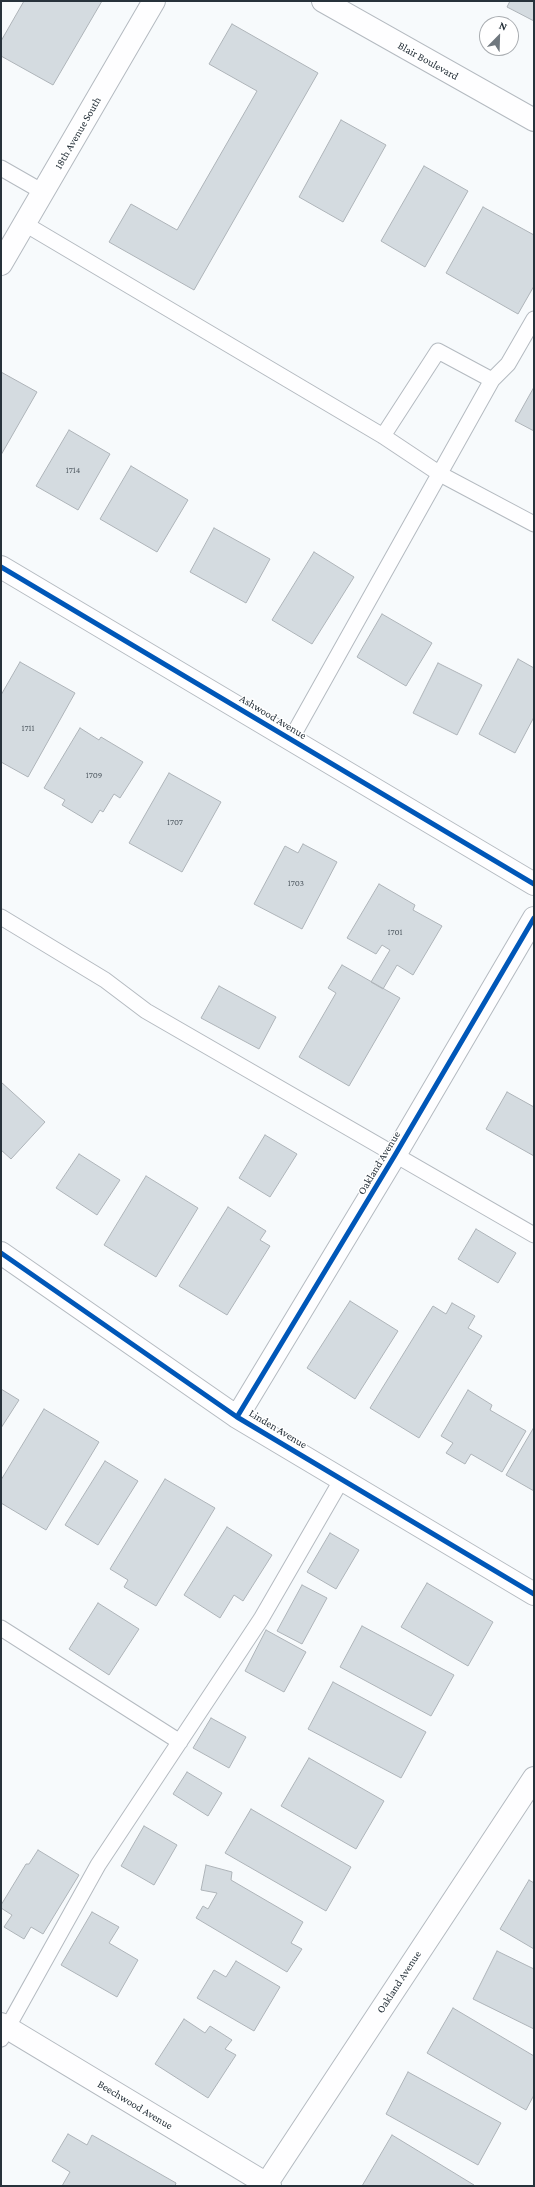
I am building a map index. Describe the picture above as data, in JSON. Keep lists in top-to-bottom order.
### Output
{
  "streets": {
    "street": [
      "Blair Boulevard",
      "18th Avenue South",
      "Ashwood Avenue",
      "Oakland Avenue",
      "Linden Avenue",
      "Beechwood Avenue"
    ]
  },
  "crossings": [
    ["Oakland Avenue", "Linden Avenue"],
    ["Oakland Avenue", "Beechwood Avenue"]
  ],
  "house_numbers": [
    "1714",
    "1711",
    "1709",
    "1707",
    "1703",
    "1701"
  ],
  "north": "top right"
}
